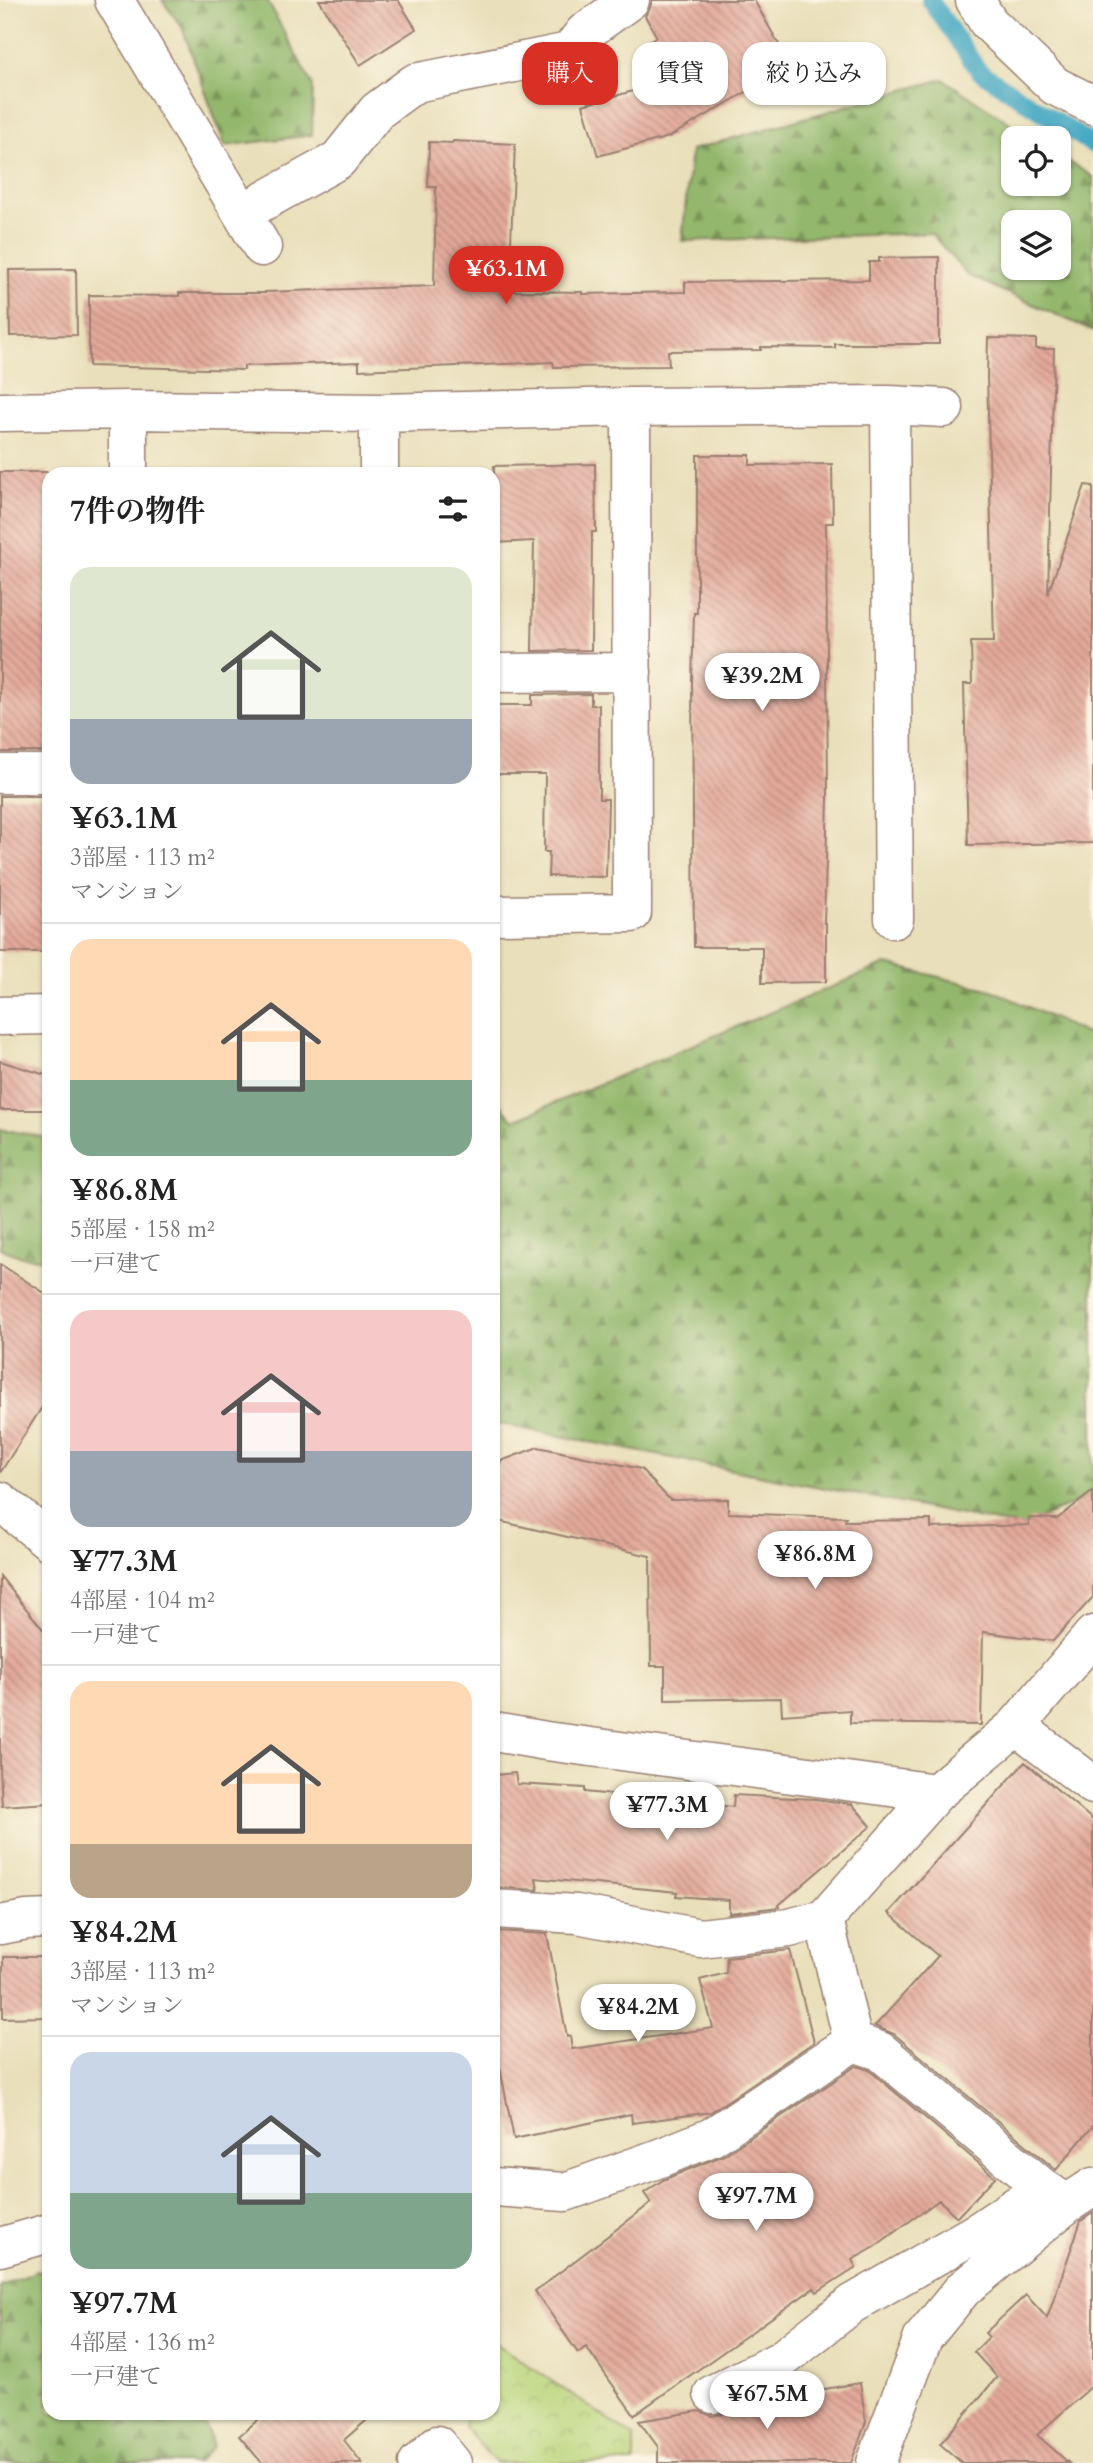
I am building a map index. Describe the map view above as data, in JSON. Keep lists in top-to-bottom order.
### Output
{
  "page": {
    "chip": ["購入", "賃貸", "絞り込み"],
    "price": [
      "¥63.1M",
      "¥39.2M",
      "¥86.8M",
      "¥77.3M",
      "¥84.2M",
      "¥97.7M",
      "¥67.5M"
    ],
    "heading": "7件の物件",
    "list": [
      {
        "name": "¥63.1M",
        "note": "3部屋 · 113 m² · マンション"
      },
      {
        "name": "¥86.8M",
        "note": "5部屋 · 158 m² · 一戸建て"
      },
      {
        "name": "¥77.3M",
        "note": "4部屋 · 104 m² · 一戸建て"
      },
      {
        "name": "¥84.2M",
        "note": "3部屋 · 113 m² · マンション"
      },
      {
        "name": "¥97.7M",
        "note": "4部屋 · 136 m² · 一戸建て"
      }
    ]
  }
}
